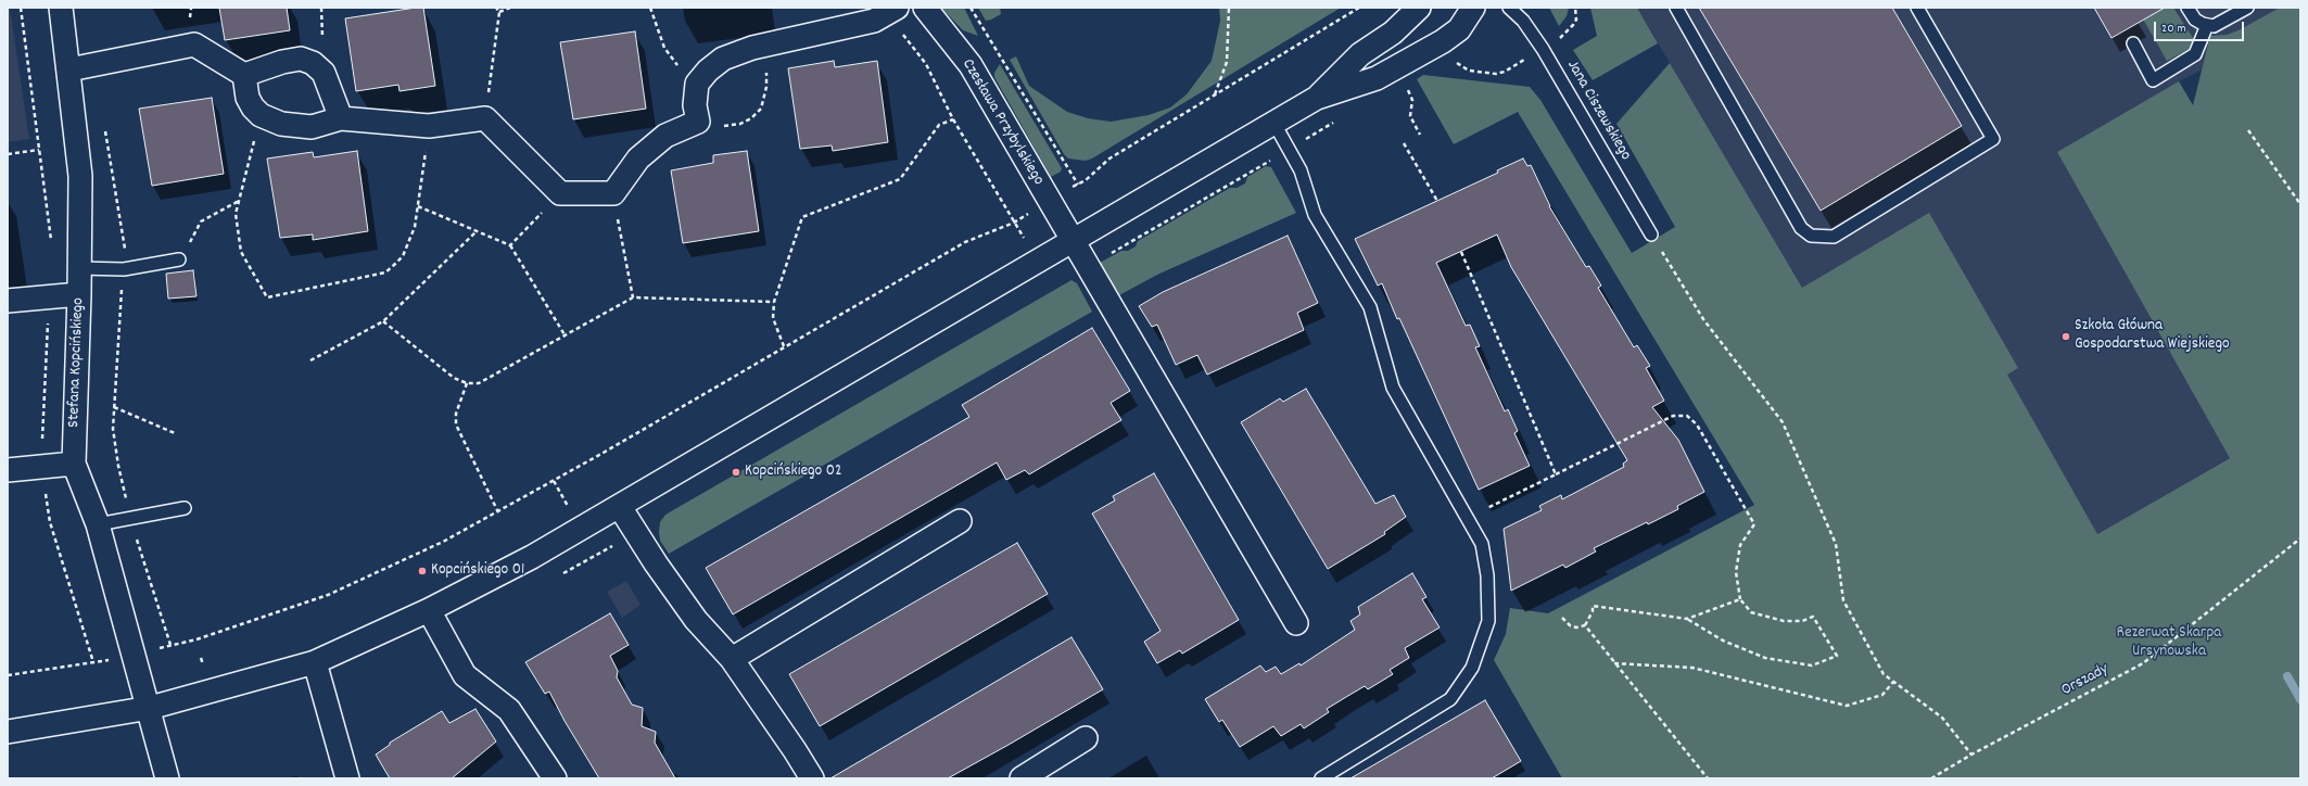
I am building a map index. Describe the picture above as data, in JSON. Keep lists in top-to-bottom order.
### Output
{
  "streets": {
    "street": ["Czesława Przybylskiego", "Stefana Kopcińskiego"],
    "lane": ["Jana Ciszewskiego"],
    "path": ["Orszady"]
  },
  "parks": ["Rezerwat Skarpa Ursynowska"],
  "places": ["Szkoła Główna Gospodarstwa Wiejskiego", "Kopcińskiego 02", "Kopcińskiego 01"],
  "scale_bar": "20 m"
}
